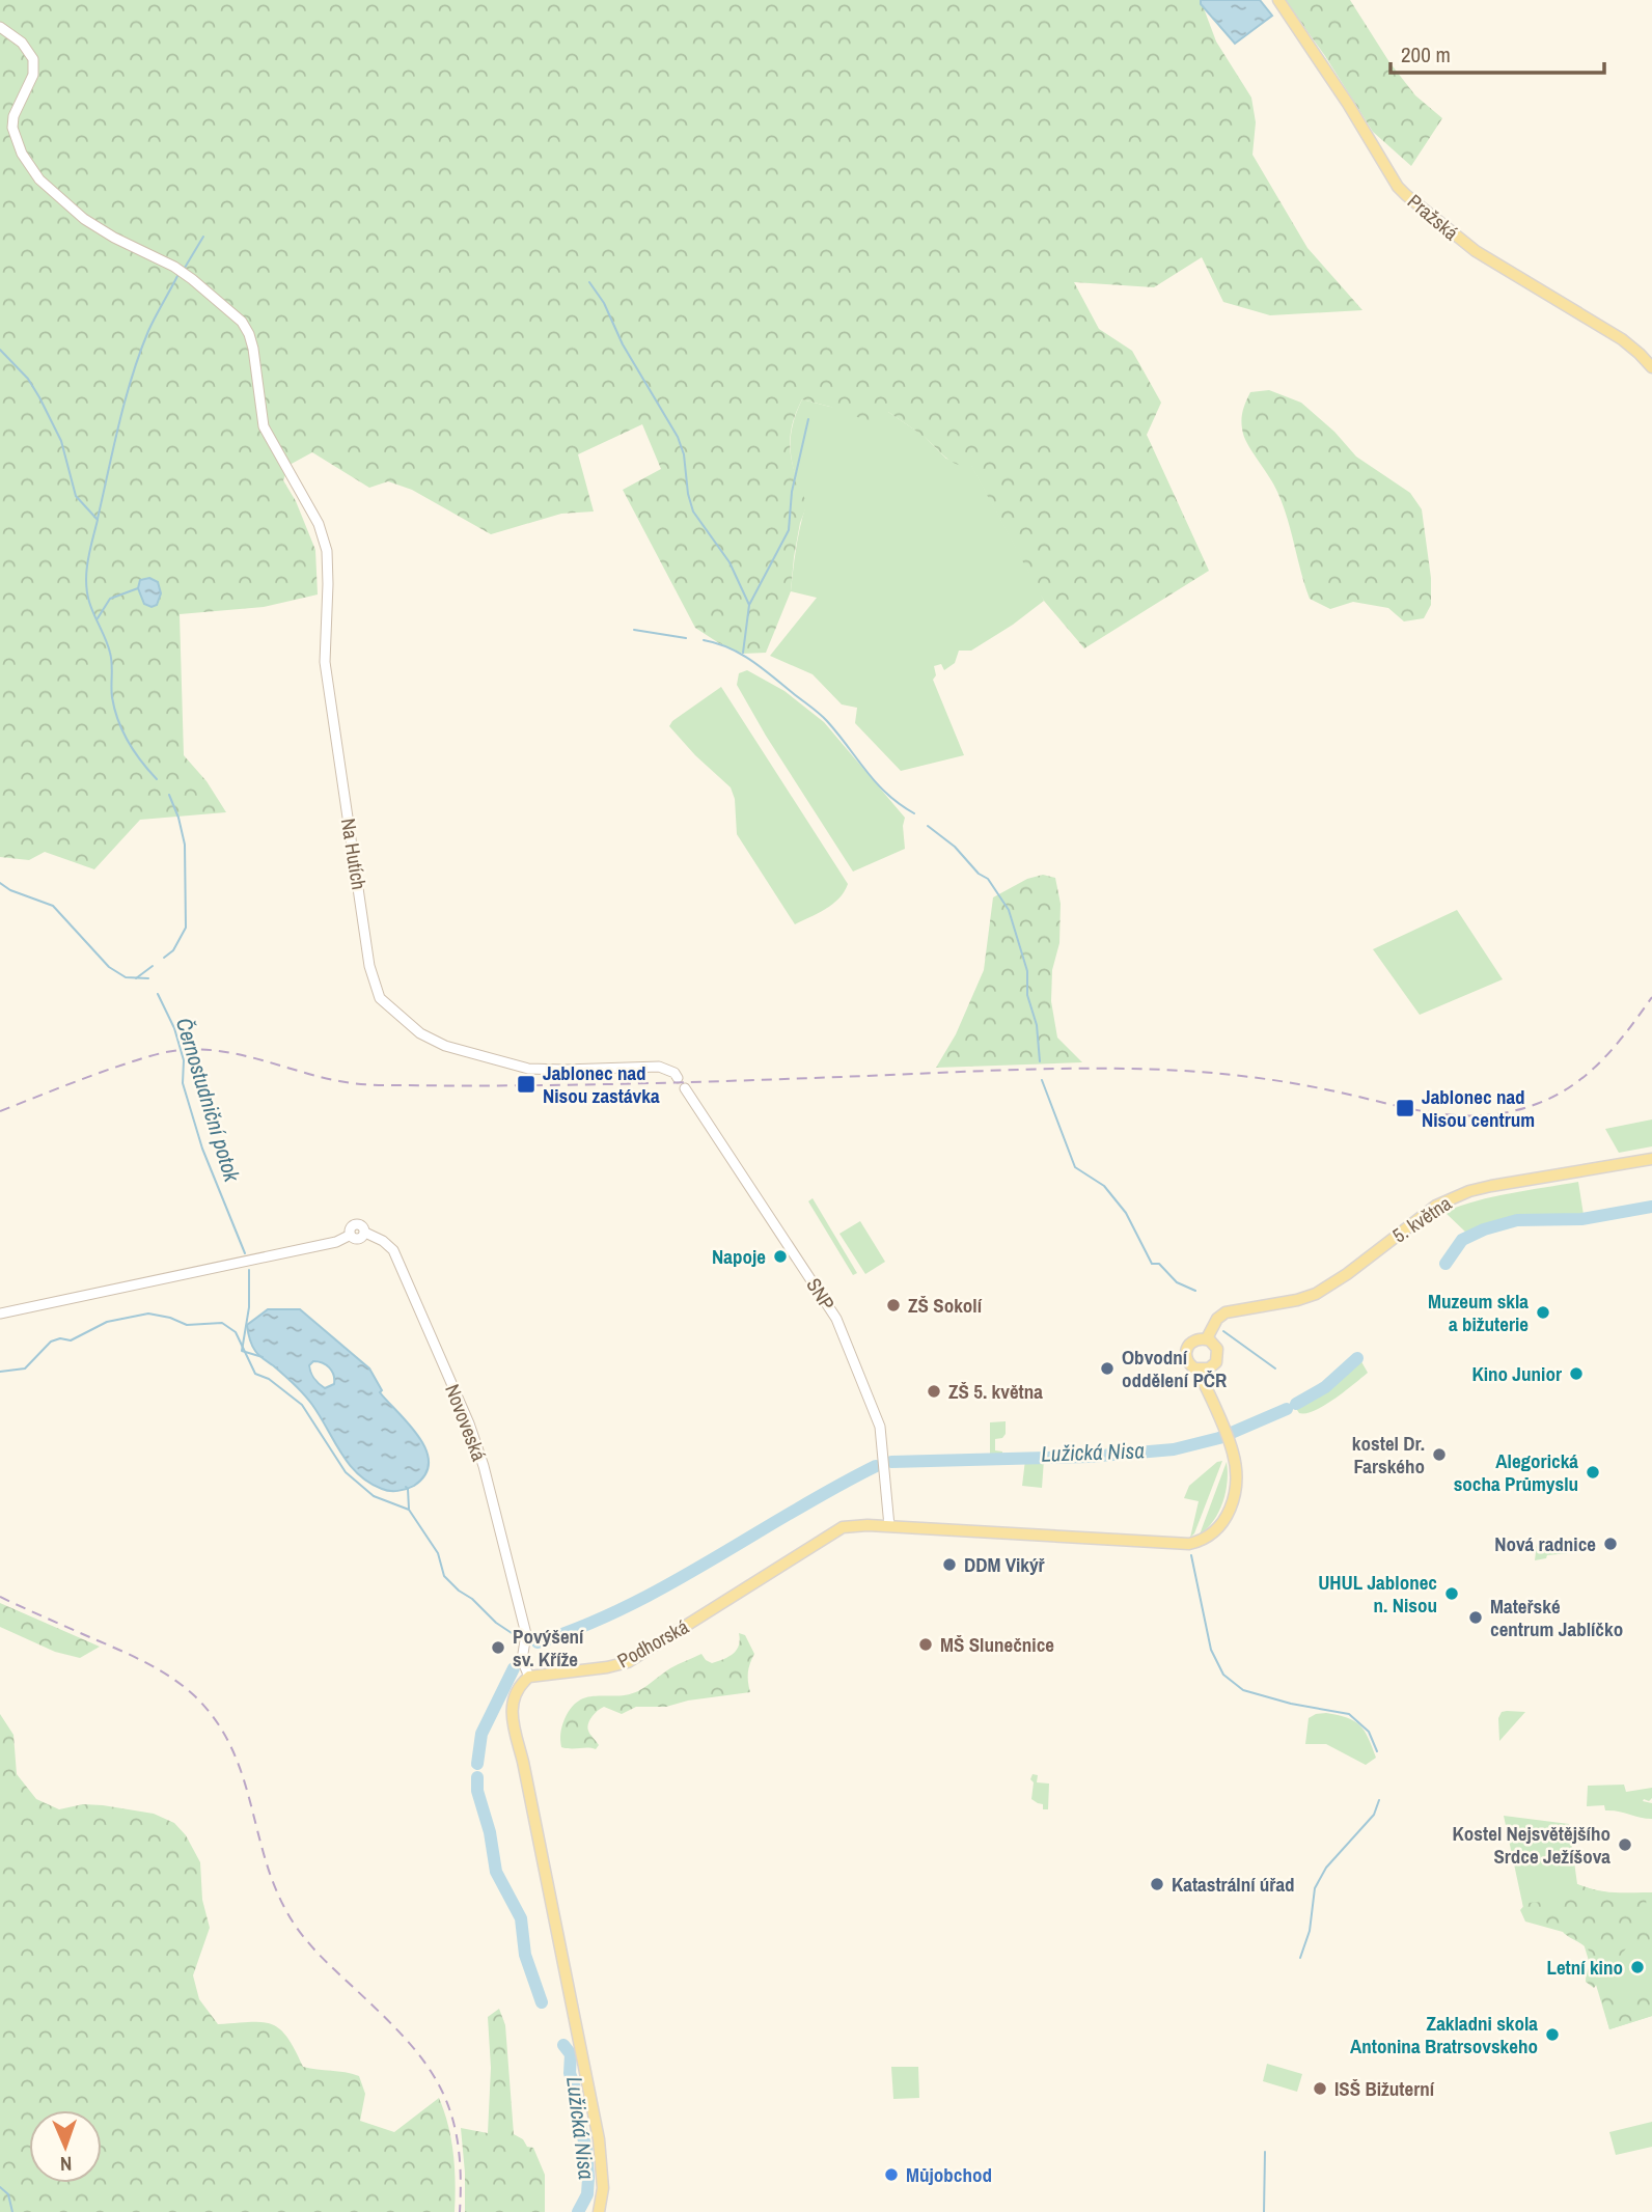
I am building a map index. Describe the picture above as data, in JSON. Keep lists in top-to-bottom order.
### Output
{
  "streets": {
    "main road": ["Pražská", "5. května", "Podhorská"],
    "street": ["Na Hutích", "SNP", "Novoveská"]
  },
  "crossings": [
    ["SNP", "Podhorská"],
    ["Novoveská", "Podhorská"]
  ],
  "water": ["Černostudniční potok", "Lužická Nisa"],
  "places": {
    "transit": ["Jablonec nad Nisou zastávka", "Jablonec nad Nisou centrum"],
    "other": [
      "Napoje",
      "ZŠ Sokolí",
      "Muzeum skla a bižuterie",
      "Obvodní oddělení PČR",
      "Kino Junior",
      "ZŠ 5. května",
      "kostel Dr. Farského",
      "Alegorická socha Průmyslu",
      "Nová radnice",
      "DDM Vikýř",
      "UHUL Jablonec n. Nisou",
      "Mateřské centrum Jablíčko",
      "MŠ Slunečnice",
      "Povýšení sv. Kříže",
      "Kostel Nejsvětějšího Srdce Ježíšova",
      "Katastrální úřad",
      "Letní kino",
      "Zakladni skola Antonina Bratrsovskeho",
      "ISŠ Bižuterní",
      "Můjobchod"
    ]
  },
  "scale_bar": "200 m",
  "north": "bottom"
}
